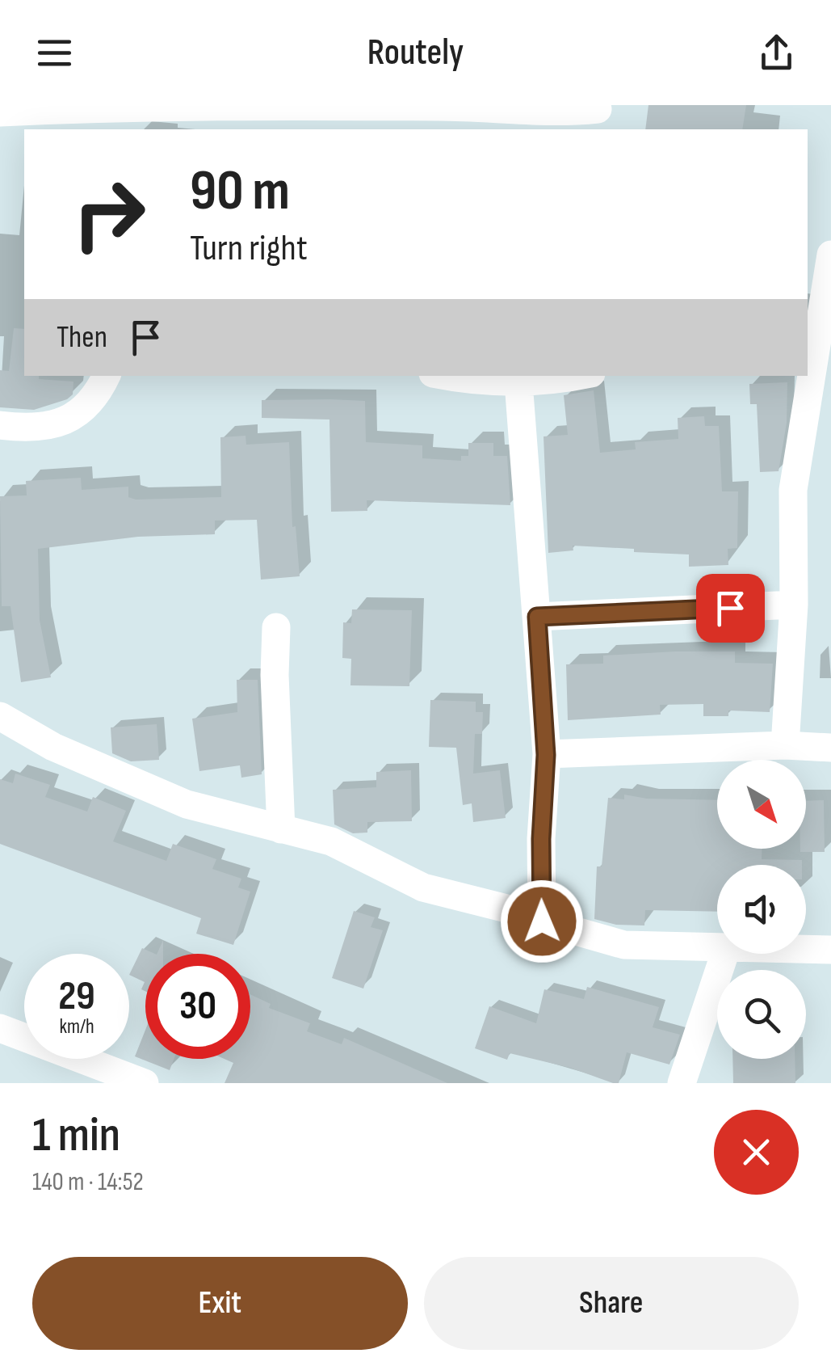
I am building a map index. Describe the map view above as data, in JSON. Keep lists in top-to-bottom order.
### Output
{
  "north": "bottom right",
  "page": {
    "header": "Routely",
    "turn": ["90 m", "Turn right"],
    "then": "Then",
    "speed": "29 km/h",
    "limit": "30",
    "heading": ["1 min", "140 m · 14:52"],
    "buttons": ["Exit", "Share"]
  }
}
